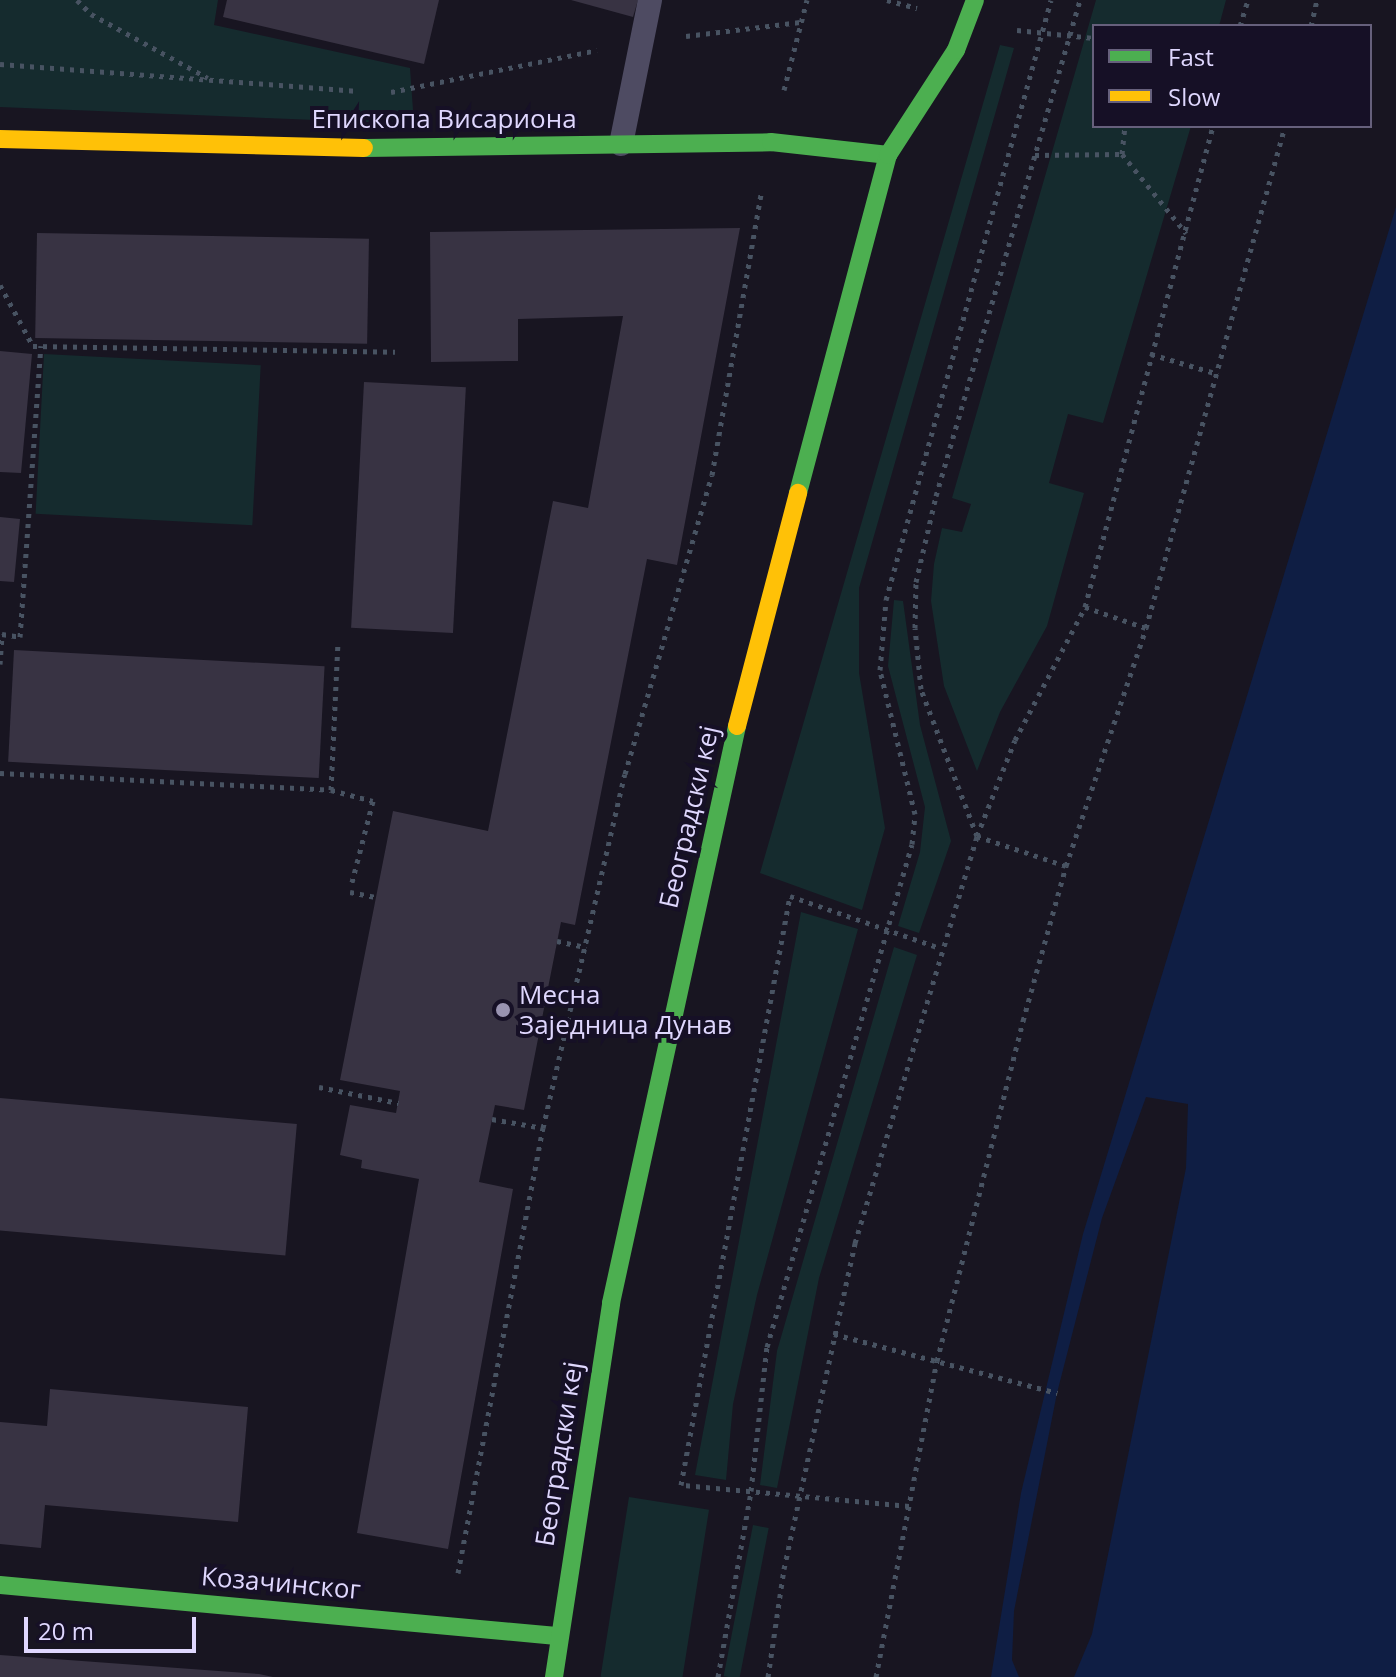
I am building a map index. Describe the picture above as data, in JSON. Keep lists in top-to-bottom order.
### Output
{
  "streets": {
    "main road": ["Епископа Висариона", "Београдски кеј", "Козачинског"]
  },
  "crossings": [
    ["Епископа Висариона", "Београдски кеј"],
    ["Београдски кеј", "Козачинског"]
  ],
  "places": ["Месна Заједница Дунав"],
  "legend": ["Fast", "Slow"],
  "scale_bar": "20 m"
}
